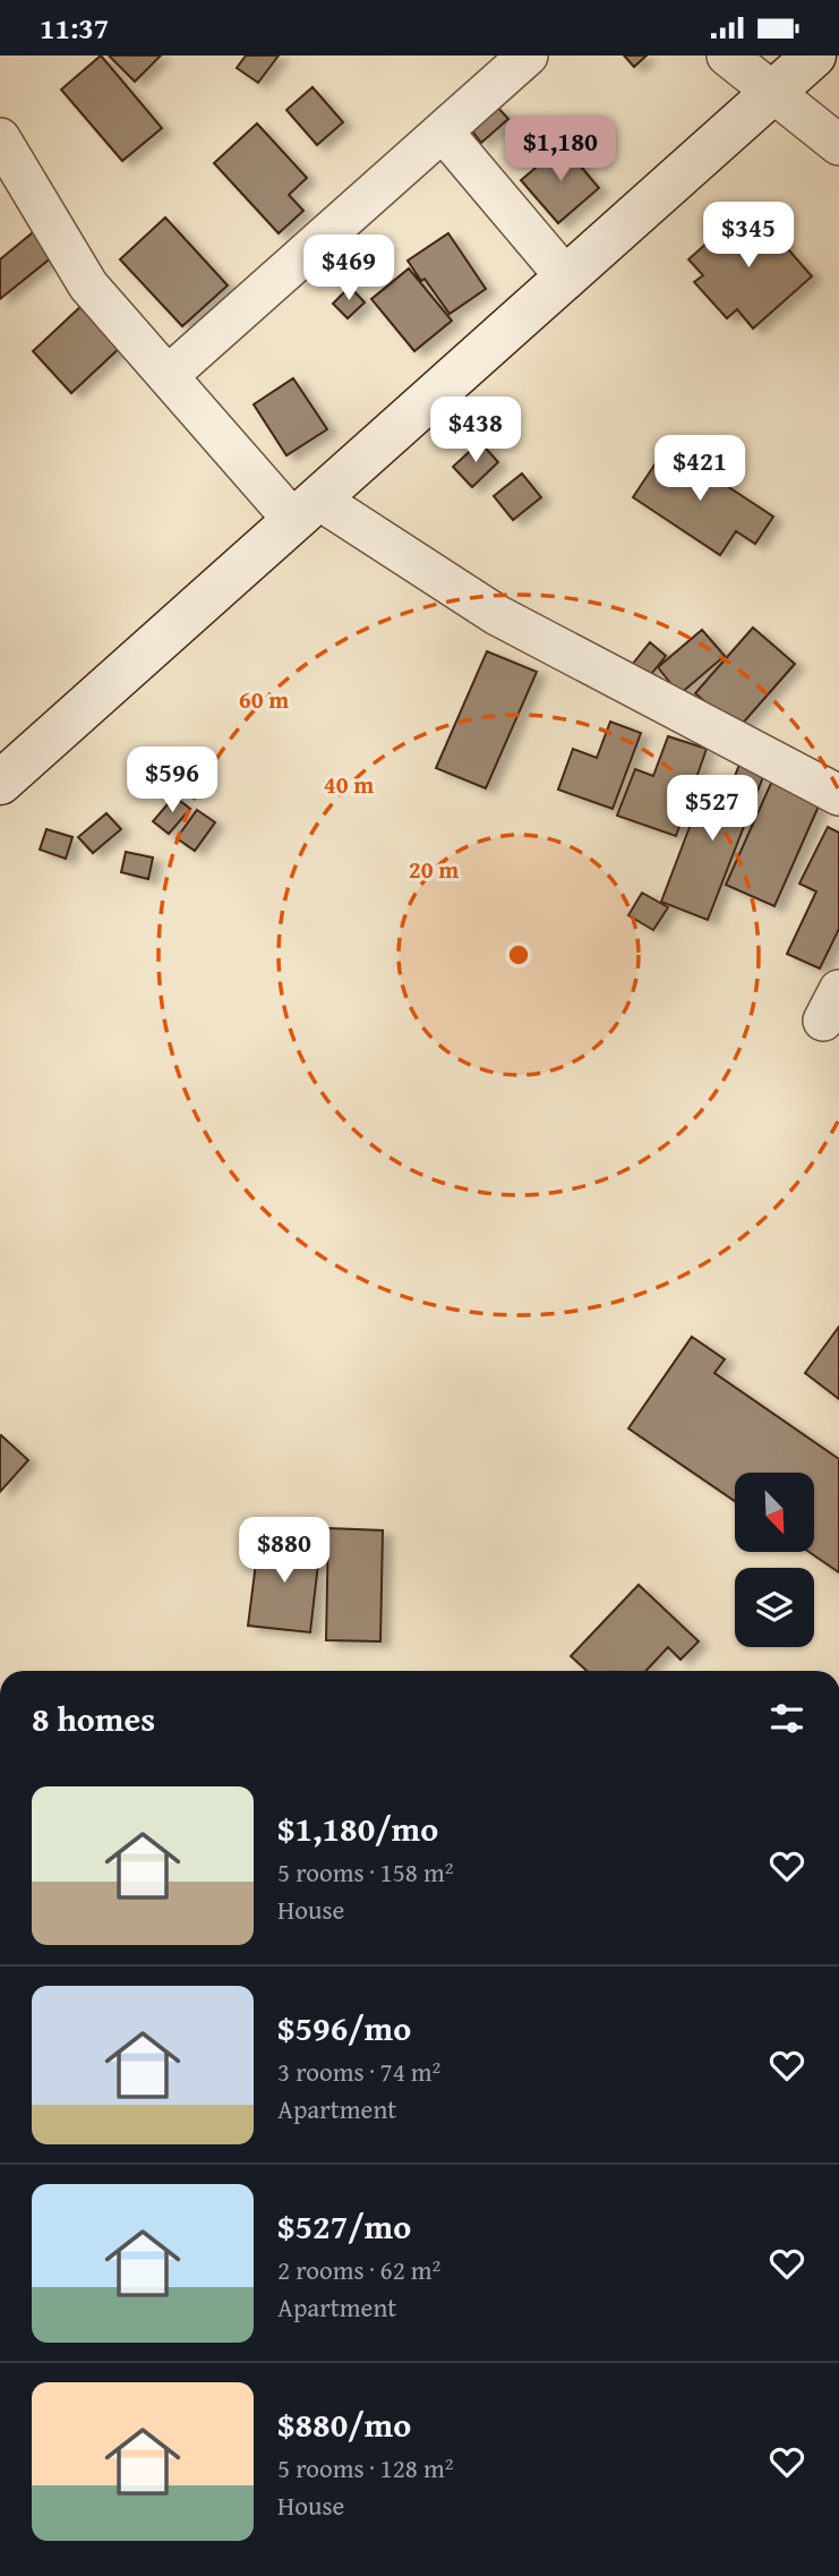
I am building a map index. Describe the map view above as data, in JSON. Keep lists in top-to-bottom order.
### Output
{
  "north": "bottom right",
  "page": {
    "status": "11:37",
    "price": [
      "$1,180",
      "$345",
      "$469",
      "$438",
      "$421",
      "$596",
      "$527",
      "$880"
    ],
    "heading": "8 homes",
    "list": [
      {
        "name": "$1,180/mo",
        "note": "5 rooms · 158 m² · House"
      },
      {
        "name": "$596/mo",
        "note": "3 rooms · 74 m² · Apartment"
      },
      {
        "name": "$527/mo",
        "note": "2 rooms · 62 m² · Apartment"
      },
      {
        "name": "$880/mo",
        "note": "5 rooms · 128 m² · House"
      }
    ]
  },
  "rings": ["60 m", "40 m", "20 m"]
}
